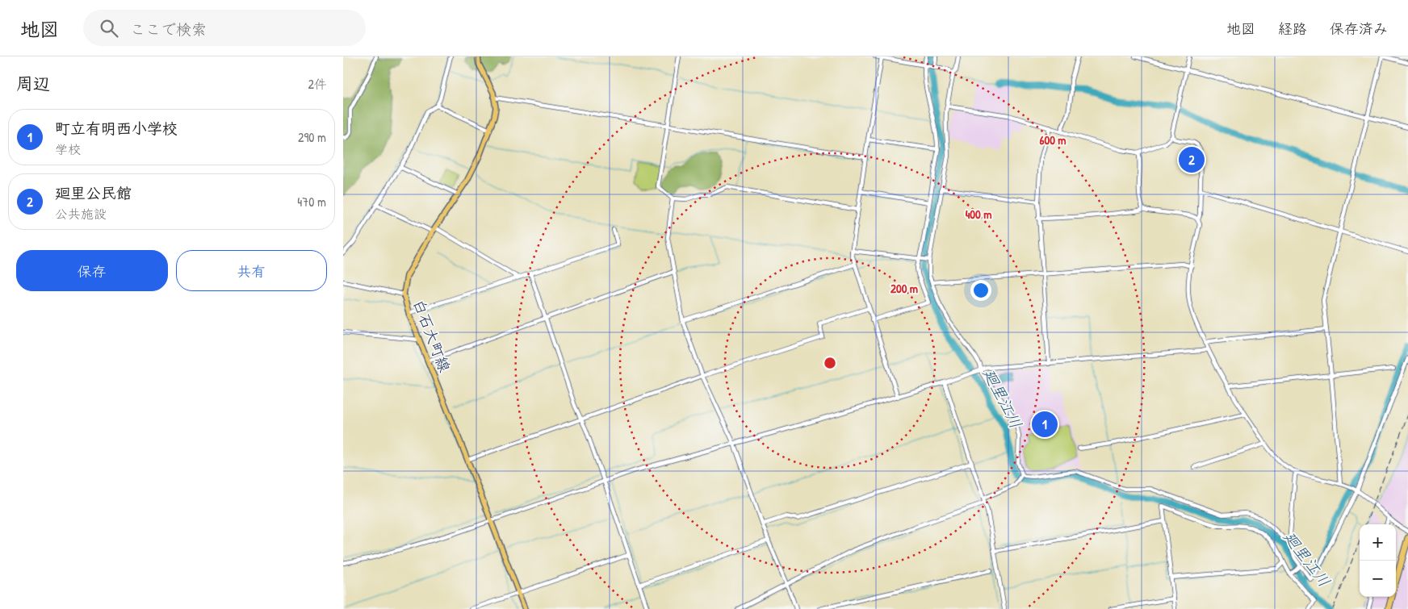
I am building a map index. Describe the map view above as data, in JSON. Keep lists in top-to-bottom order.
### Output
{
  "streets": {
    "main road": ["白石大町線"]
  },
  "water": ["廻里江川"],
  "page": {
    "header": "地図",
    "search": "ここで検索",
    "nav": ["地図", "経路", "保存済み"],
    "heading": ["周辺", "2件"],
    "list": [
      {
        "mark": "1",
        "name": "町立有明西小学校",
        "note": "学校",
        "value": "290 m"
      },
      {
        "mark": "2",
        "name": "廻里公民館",
        "note": "公共施設",
        "value": "470 m"
      }
    ],
    "pins": ["2", "1"],
    "buttons": ["保存", "共有"],
    "map_buttons": ["+", "−"]
  },
  "rings": ["600 m", "400 m", "200 m"]
}
